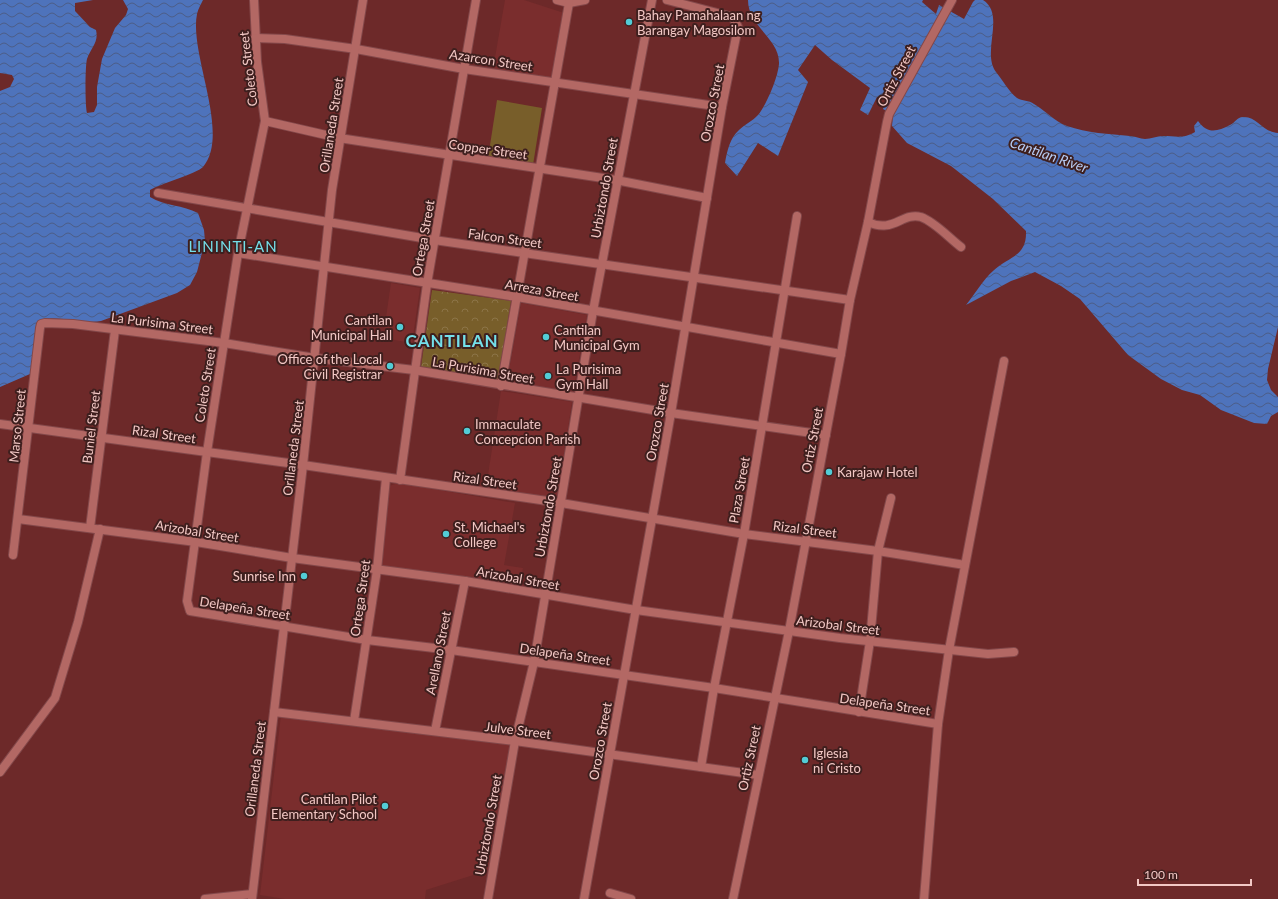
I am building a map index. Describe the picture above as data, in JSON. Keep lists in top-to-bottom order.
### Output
{
  "streets": {
    "street": [
      "Azarcon Street",
      "Coleto Street",
      "Ortiz Street",
      "Orozco Street",
      "Orillaneda Street",
      "Copper Street",
      "Urbiztondo Street",
      "Ortega Street",
      "Falcon Street",
      "Arreza Street",
      "La Purisima Street",
      "Marso Street",
      "Buniel Street",
      "Rizal Street",
      "Plaza Street",
      "Arizobal Street",
      "Delapeña Street",
      "Arellano Street",
      "Julve Street"
    ]
  },
  "crossings": [
    ["Azarcon Street", "Coleto Street"],
    ["Azarcon Street", "Orozco Street"],
    ["Azarcon Street", "Orillaneda Street"],
    ["Azarcon Street", "Urbiztondo Street"],
    ["Azarcon Street", "Ortega Street"],
    ["Coleto Street", "Copper Street"],
    ["Coleto Street", "Falcon Street"],
    ["Coleto Street", "Arreza Street"],
    ["Coleto Street", "La Purisima Street"],
    ["Coleto Street", "Rizal Street"],
    ["Coleto Street", "Arizobal Street"],
    ["Coleto Street", "Delapeña Street"],
    ["Ortiz Street", "Falcon Street"],
    ["Ortiz Street", "Arreza Street"],
    ["Ortiz Street", "La Purisima Street"],
    ["Ortiz Street", "Rizal Street"],
    ["Ortiz Street", "Arizobal Street"],
    ["Ortiz Street", "Delapeña Street"],
    ["Ortiz Street", "Julve Street"],
    ["Orozco Street", "Copper Street"],
    ["Orozco Street", "Falcon Street"],
    ["Orozco Street", "Arreza Street"],
    ["Orozco Street", "La Purisima Street"],
    ["Orozco Street", "Rizal Street"],
    ["Orozco Street", "Arizobal Street"],
    ["Orozco Street", "Delapeña Street"],
    ["Orozco Street", "Julve Street"],
    ["Orillaneda Street", "Copper Street"],
    ["Orillaneda Street", "Falcon Street"],
    ["Orillaneda Street", "Arreza Street"],
    ["Orillaneda Street", "La Purisima Street"],
    ["Orillaneda Street", "Rizal Street"],
    ["Orillaneda Street", "Arizobal Street"],
    ["Orillaneda Street", "Delapeña Street"],
    ["Orillaneda Street", "Julve Street"],
    ["Copper Street", "Urbiztondo Street"],
    ["Copper Street", "Ortega Street"],
    ["Urbiztondo Street", "Falcon Street"],
    ["Urbiztondo Street", "Arreza Street"],
    ["Urbiztondo Street", "La Purisima Street"],
    ["Urbiztondo Street", "Rizal Street"],
    ["Urbiztondo Street", "Arizobal Street"],
    ["Urbiztondo Street", "Delapeña Street"],
    ["Urbiztondo Street", "Julve Street"],
    ["Ortega Street", "Falcon Street"],
    ["Ortega Street", "Arreza Street"],
    ["Ortega Street", "La Purisima Street"],
    ["Ortega Street", "Rizal Street"],
    ["Ortega Street", "Arizobal Street"],
    ["Ortega Street", "Delapeña Street"],
    ["Ortega Street", "Julve Street"],
    ["Falcon Street", "Plaza Street"],
    ["Arreza Street", "Plaza Street"],
    ["La Purisima Street", "Marso Street"],
    ["La Purisima Street", "Buniel Street"],
    ["La Purisima Street", "Plaza Street"],
    ["Marso Street", "Rizal Street"],
    ["Marso Street", "Arizobal Street"],
    ["Buniel Street", "Rizal Street"],
    ["Buniel Street", "Arizobal Street"],
    ["Rizal Street", "Plaza Street"],
    ["Plaza Street", "Arizobal Street"],
    ["Plaza Street", "Delapeña Street"],
    ["Plaza Street", "Julve Street"],
    ["Arizobal Street", "Arellano Street"],
    ["Delapeña Street", "Arellano Street"],
    ["Arellano Street", "Julve Street"]
  ],
  "districts": ["LININTI-AN", "CANTILAN"],
  "water": ["Cantilan River"],
  "places": [
    "Bahay Pamahalaan ng Barangay Magosilom",
    "Cantilan Municipal Hall",
    "Cantilan Municipal Gym",
    "Office of the Local Civil Registrar",
    "La Purisima Gym Hall",
    "Immaculate Concepcion Parish",
    "Karajaw Hotel",
    "St. Michael's College",
    "Sunrise Inn",
    "Iglesia ni Cristo",
    "Cantilan Pilot Elementary School"
  ],
  "scale_bar": "100 m"
}
